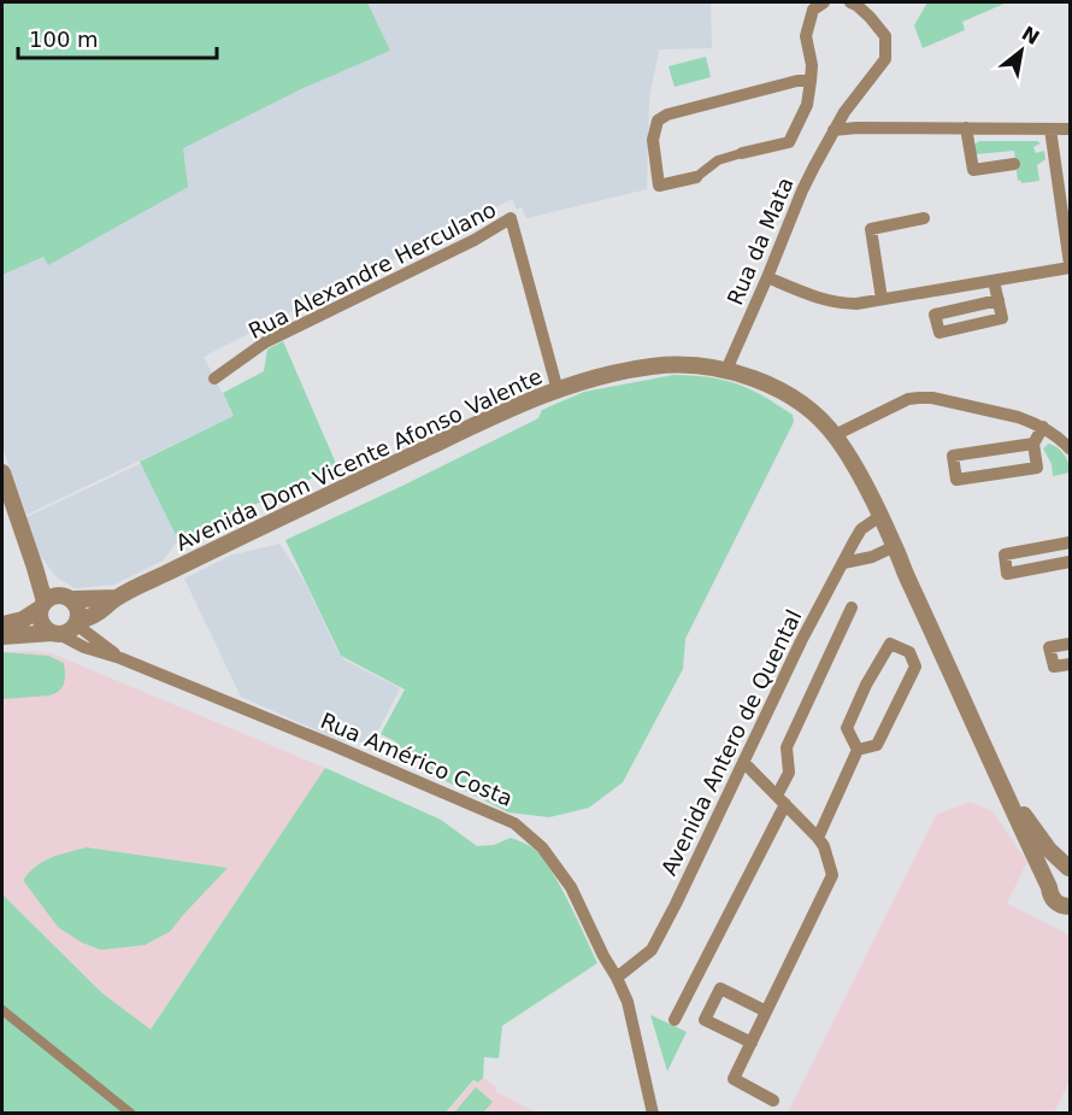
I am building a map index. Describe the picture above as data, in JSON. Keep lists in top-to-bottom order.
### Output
{
  "streets": {
    "street": [
      "Rua da Mata",
      "Rua Alexandre Herculano",
      "Avenida Dom Vicente Afonso Valente",
      "Avenida Antero de Quental",
      "Rua Américo Costa"
    ]
  },
  "crossings": [
    ["Rua da Mata", "Avenida Dom Vicente Afonso Valente"],
    ["Rua Alexandre Herculano", "Avenida Dom Vicente Afonso Valente"],
    ["Avenida Dom Vicente Afonso Valente", "Avenida Antero de Quental"],
    ["Avenida Antero de Quental", "Rua Américo Costa"]
  ],
  "scale_bar": "100 m",
  "north": "top right"
}
